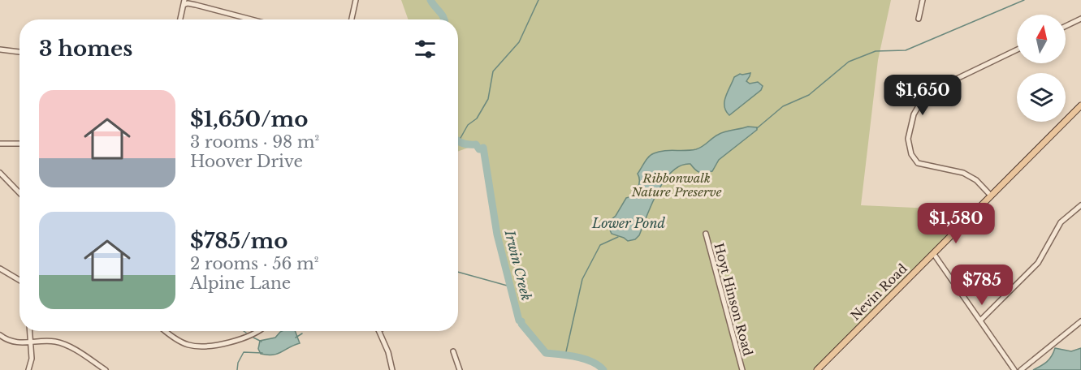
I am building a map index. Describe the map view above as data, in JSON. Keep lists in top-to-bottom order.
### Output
{
  "streets": {
    "main road": ["Nevin Road"],
    "street": ["Hoyt Hinson Road"]
  },
  "water": ["Lower Pond", "Irwin Creek"],
  "parks": ["Ribbonwalk Nature Preserve"],
  "north": "top",
  "page": {
    "heading": "3 homes",
    "price": ["$1,650", "$1,580", "$785"],
    "list": [
      {
        "name": "$1,650/mo",
        "note": "3 rooms · 98 m² · Hoover Drive"
      },
      {
        "name": "$785/mo",
        "note": "2 rooms · 56 m² · Alpine Lane"
      }
    ]
  }
}
